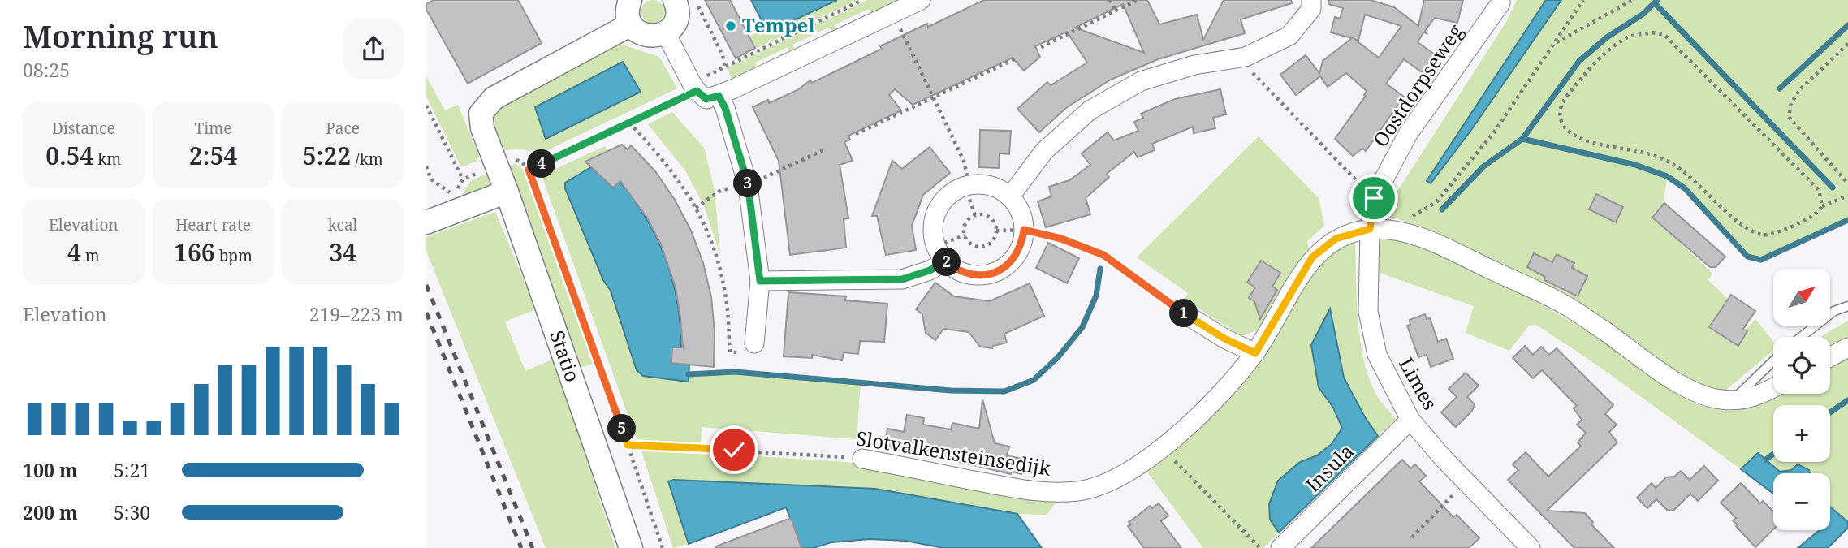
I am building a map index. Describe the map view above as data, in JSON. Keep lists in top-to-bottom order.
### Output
{
  "streets": {
    "street": [
      "Oostdorpseweg",
      "Statio",
      "Limes",
      "Slotvalkensteinsedijk",
      "Insula"
    ]
  },
  "crossings": [
    ["Oostdorpseweg", "Limes"],
    ["Statio", "Slotvalkensteinsedijk"],
    ["Limes", "Slotvalkensteinsedijk"],
    ["Limes", "Insula"]
  ],
  "places": ["Tempel"],
  "north": "top right",
  "page": {
    "heading": ["Morning run", "08:25"],
    "stats": [
      ["Distance", "0.54 km"],
      ["Time", "2:54"],
      ["Pace", "5:22 /km"],
      ["Elevation", "4 m"],
      ["Heart rate", "166 bpm"],
      ["kcal", "34"]
    ],
    "pins": [
      "4",
      "3",
      "2",
      "1",
      "5"
    ],
    "map_buttons": ["+", "−"],
    "chart": ["Elevation", "219–223 m"],
    "list": [
      {
        "name": "100 m",
        "note": "5:21"
      },
      {
        "name": "200 m",
        "note": "5:30"
      }
    ]
  }
}
